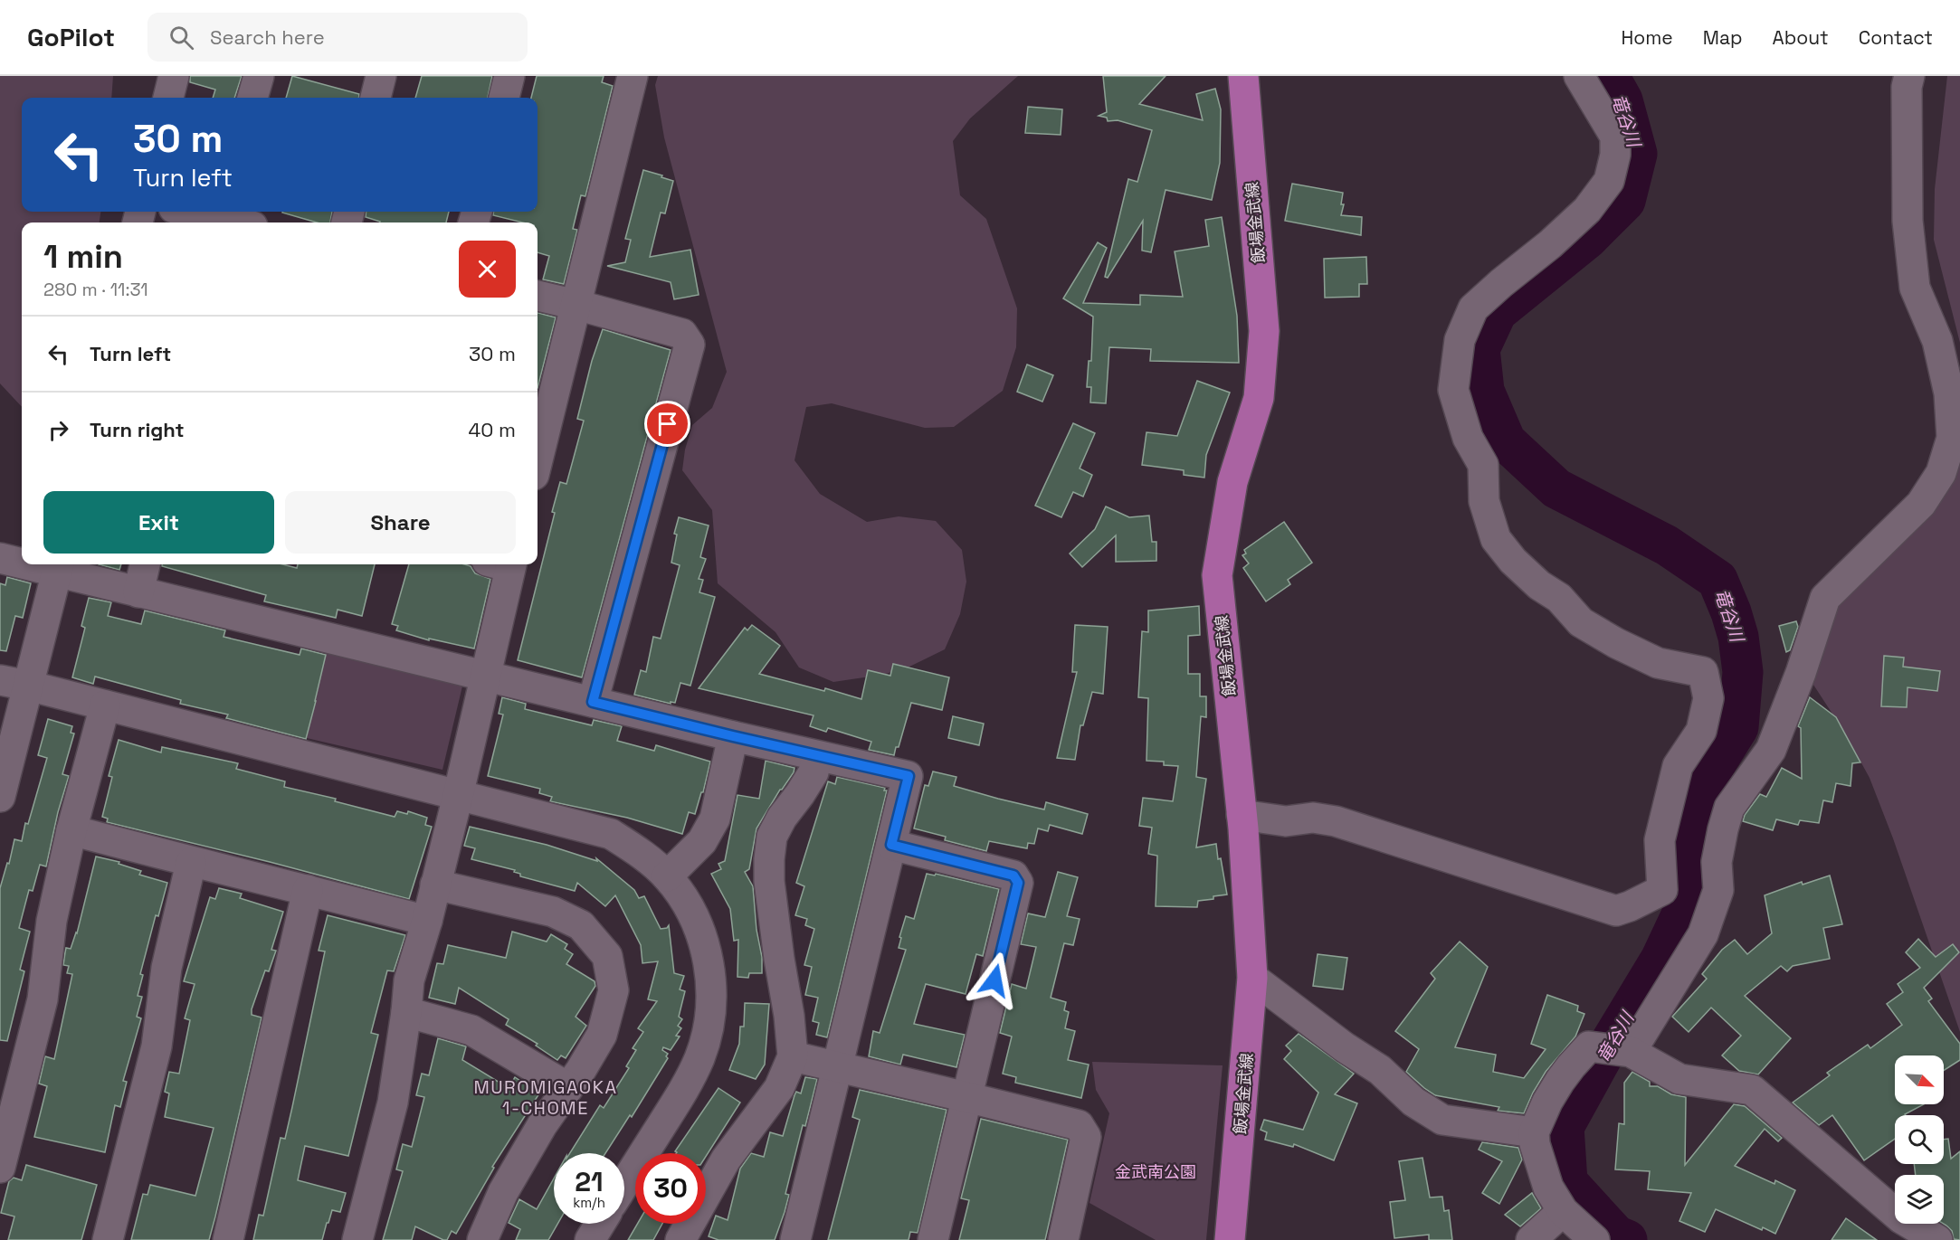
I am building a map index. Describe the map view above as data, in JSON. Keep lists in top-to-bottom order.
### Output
{
  "streets": {
    "main road": ["飯場金武線"]
  },
  "districts": ["MUROMIGAOKA 1-CHOME"],
  "water": ["竜谷川"],
  "parks": ["金武南公園"],
  "north": "bottom right",
  "page": {
    "header": "GoPilot",
    "search": "Search here",
    "nav": [
      "Home",
      "Map",
      "About",
      "Contact"
    ],
    "turn": ["30 m", "Turn left"],
    "heading": ["1 min", "280 m · 11:31"],
    "list": [
      {
        "name": "Turn left",
        "value": "30 m"
      },
      {
        "name": "Turn right",
        "value": "40 m"
      }
    ],
    "buttons": ["Exit", "Share"],
    "speed": "21 km/h",
    "limit": "30"
  }
}
